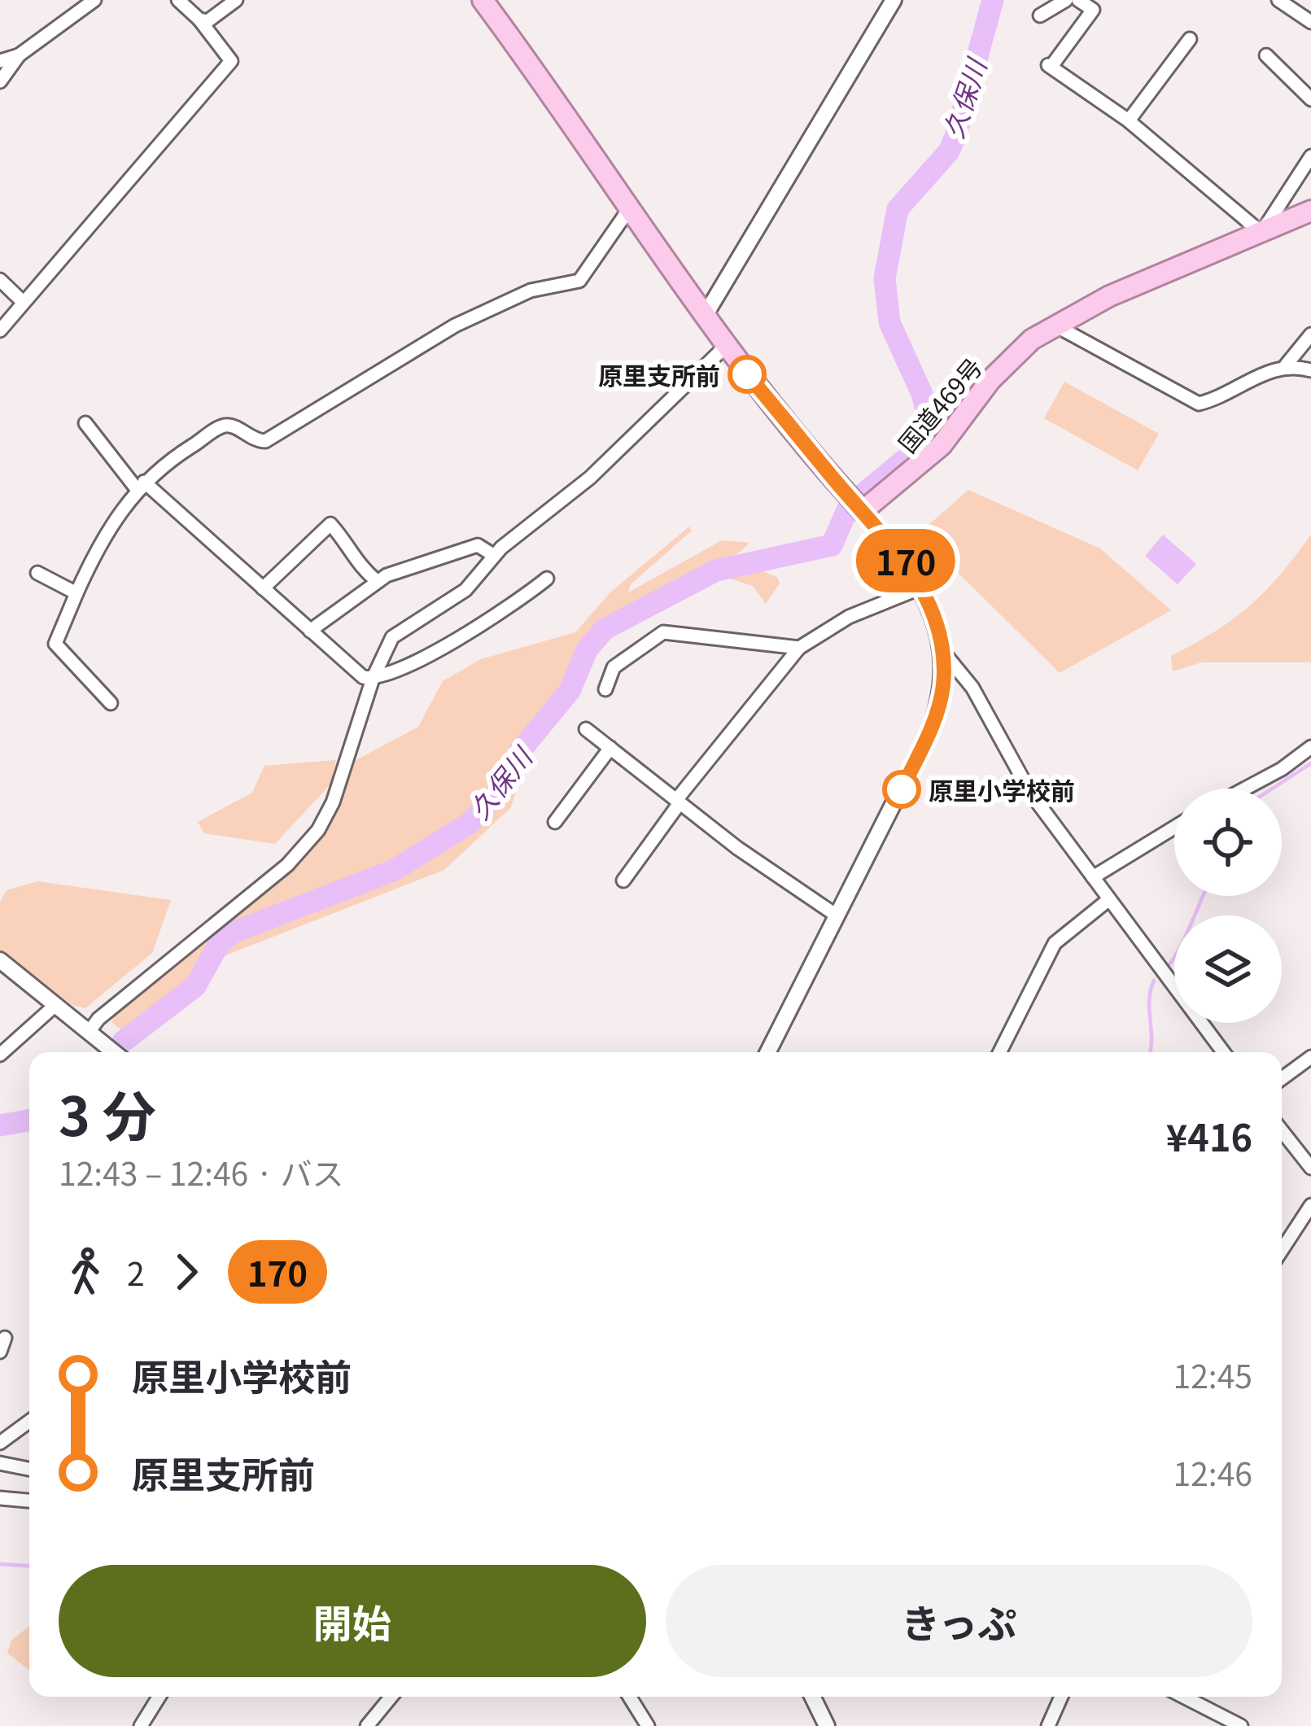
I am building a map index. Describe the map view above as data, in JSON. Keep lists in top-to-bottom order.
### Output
{
  "streets": {
    "highway": ["国道469号"]
  },
  "water": ["久保川"],
  "places": ["原里支所前", "原里小学校前"],
  "lines": ["bus line 170"],
  "page": {
    "on_map": "170",
    "heading": ["3 分", "12:43 – 12:46 · バス", "¥416"],
    "legs": ["2", "170"],
    "list": [
      {
        "name": "原里小学校前",
        "value": "12:45"
      },
      {
        "name": "原里支所前",
        "value": "12:46"
      }
    ],
    "buttons": ["開始", "きっぷ"]
  }
}
